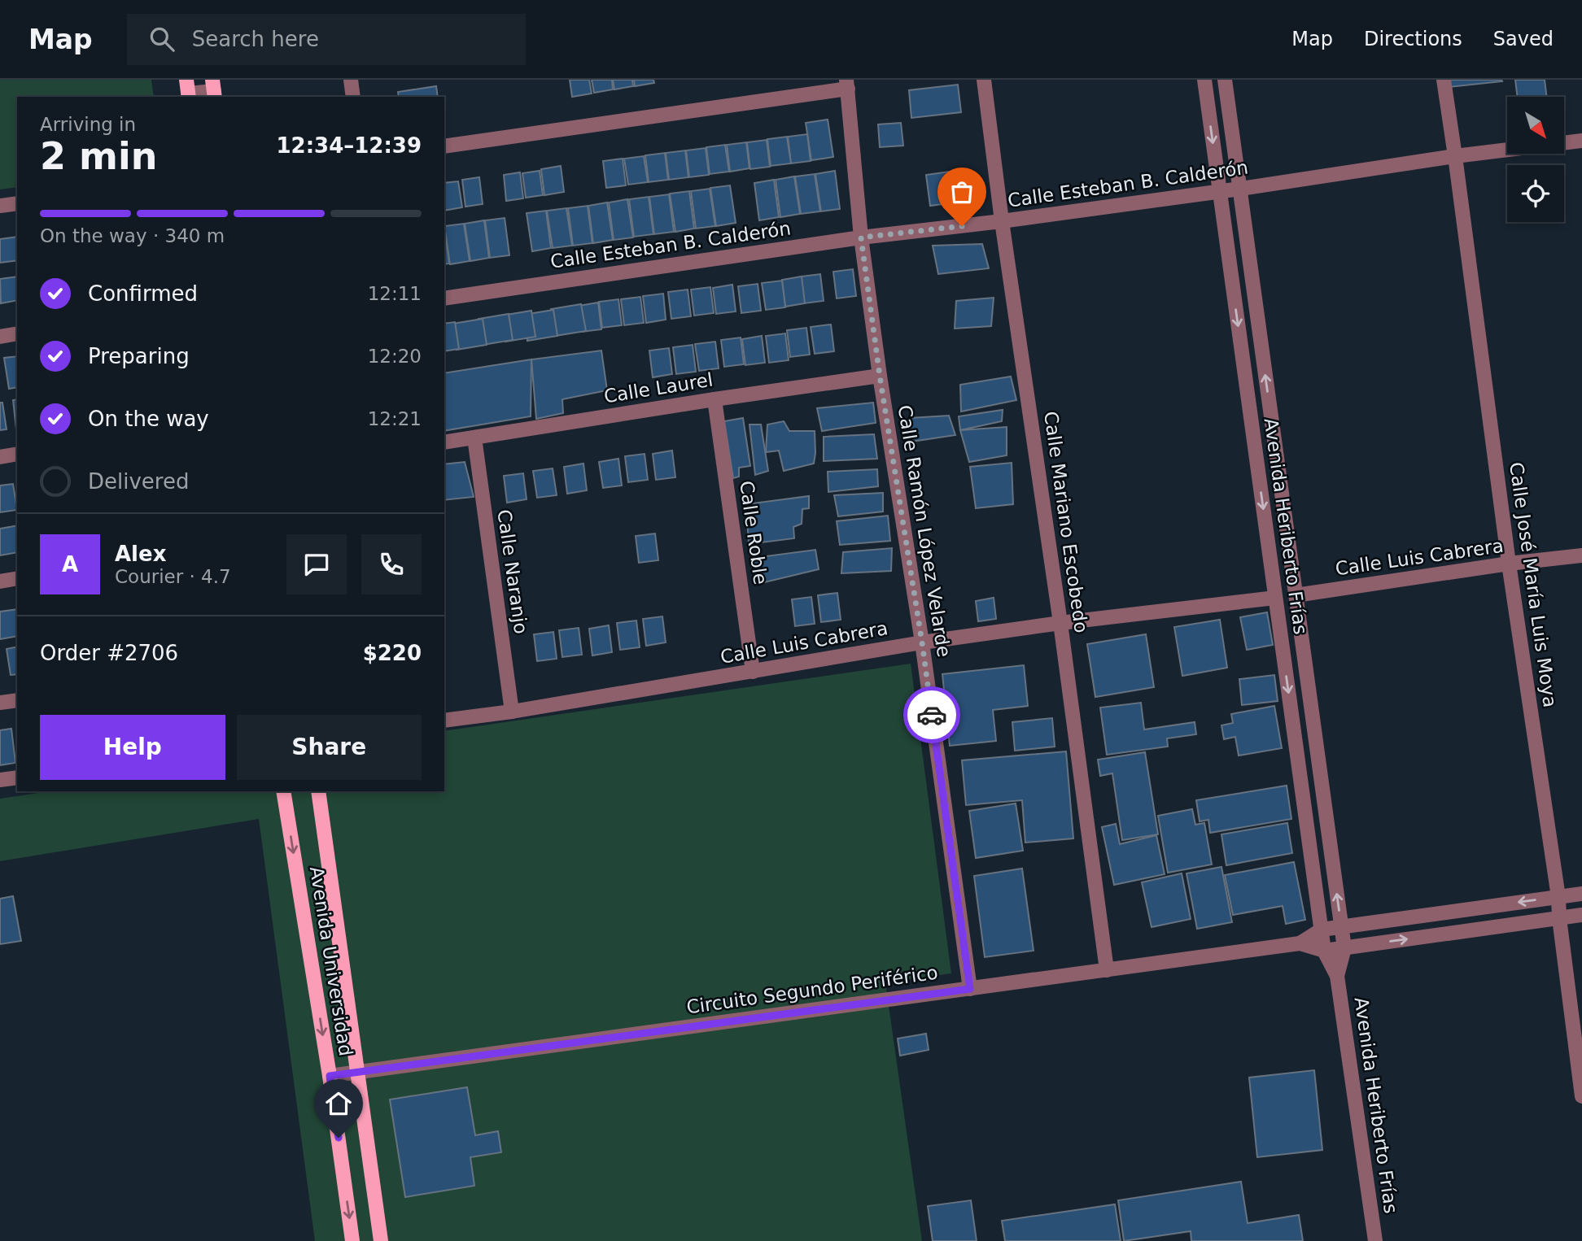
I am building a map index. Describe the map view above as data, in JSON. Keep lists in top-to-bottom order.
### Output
{
  "streets": {
    "main road": ["Avenida Universidad"],
    "street": [
      "Calle Esteban B. Calderón",
      "Calle Laurel",
      "Calle Mariano Escobedo",
      "Avenida Heriberto Frías",
      "Calle Ramón López Velarde",
      "Calle Roble",
      "Calle Luis Cabrera",
      "Calle Naranjo",
      "Calle José María Luis Moya",
      "Circuito Segundo Periférico"
    ]
  },
  "crossings": [
    ["Calle Esteban B. Calderón", "Calle Mariano Escobedo"],
    ["Calle Esteban B. Calderón", "Avenida Heriberto Frías"],
    ["Calle Esteban B. Calderón", "Calle Ramón López Velarde"],
    ["Calle Esteban B. Calderón", "Calle José María Luis Moya"],
    ["Calle Laurel", "Calle Ramón López Velarde"],
    ["Calle Laurel", "Calle Roble"],
    ["Calle Laurel", "Calle Naranjo"],
    ["Calle Mariano Escobedo", "Calle Luis Cabrera"],
    ["Calle Mariano Escobedo", "Circuito Segundo Periférico"],
    ["Avenida Heriberto Frías", "Calle Luis Cabrera"],
    ["Avenida Heriberto Frías", "Circuito Segundo Periférico"],
    ["Calle Ramón López Velarde", "Calle Luis Cabrera"],
    ["Calle Ramón López Velarde", "Circuito Segundo Periférico"],
    ["Calle Roble", "Calle Luis Cabrera"],
    ["Calle Luis Cabrera", "Calle Naranjo"],
    ["Calle Luis Cabrera", "Calle José María Luis Moya"],
    ["Avenida Universidad", "Circuito Segundo Periférico"]
  ],
  "north": "bottom right",
  "page": {
    "header": "Map",
    "search": "Search here",
    "nav": ["Map", "Directions", "Saved"],
    "heading": ["2 min", "Arriving in", "12:34–12:39"],
    "panel": [
      "Alex",
      "Courier · 4.7",
      "Order #2706",
      "$220"
    ],
    "bar": "On the way · 340 m",
    "list": [
      ["Confirmed", "12:11"],
      ["Preparing", "12:20"],
      ["On the way", "12:21"],
      "Delivered"
    ],
    "round": "A",
    "buttons": ["Help", "Share"]
  }
}
